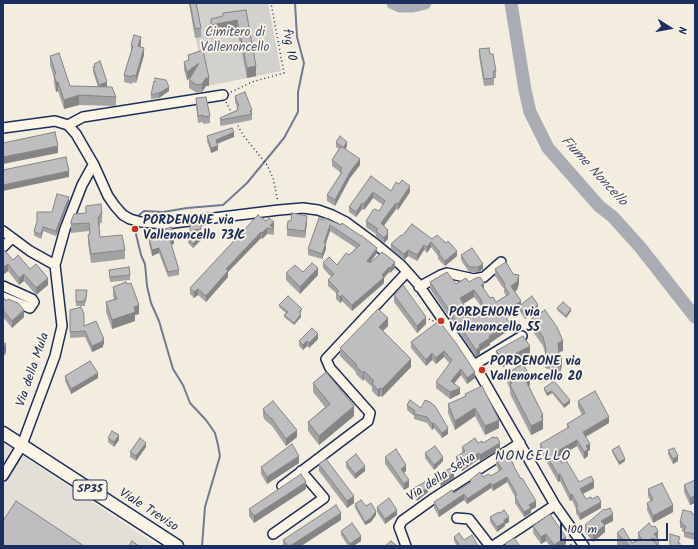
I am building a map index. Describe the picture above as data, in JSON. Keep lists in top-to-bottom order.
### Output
{
  "streets": {
    "main road": ["SP35", "Viale Treviso"],
    "street": ["Via della Mula", "Via della Selva"],
    "path": ["fvg 10"]
  },
  "crossings": [
    ["Via della Mula", "Viale Treviso"]
  ],
  "districts": ["NONCELLO"],
  "water": ["Fiume Noncello"],
  "parks": ["Cimitero di Vallenoncello"],
  "places": ["PORDENONE via Vallenoncello 73/C", "PORDENONE via Vallenoncello 55", "PORDENONE via Vallenoncello 20"],
  "scale_bar": "100 m",
  "north": "right"
}
